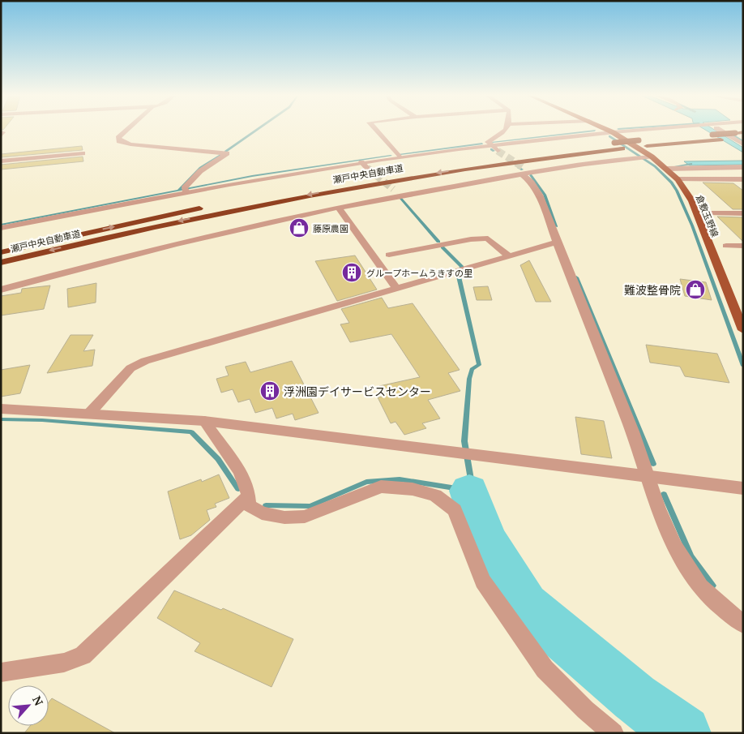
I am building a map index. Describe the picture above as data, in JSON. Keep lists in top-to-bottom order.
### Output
{
  "streets": {
    "highway": ["瀬戸中央自動車道"],
    "main road": ["倉敷玉野線"]
  },
  "places": {
    "shop": ["藤原農園", "難波整骨院"],
    "building": ["グループホームうきすの里", "浮洲園デイサービスセンター"]
  },
  "north": "top right"
}
